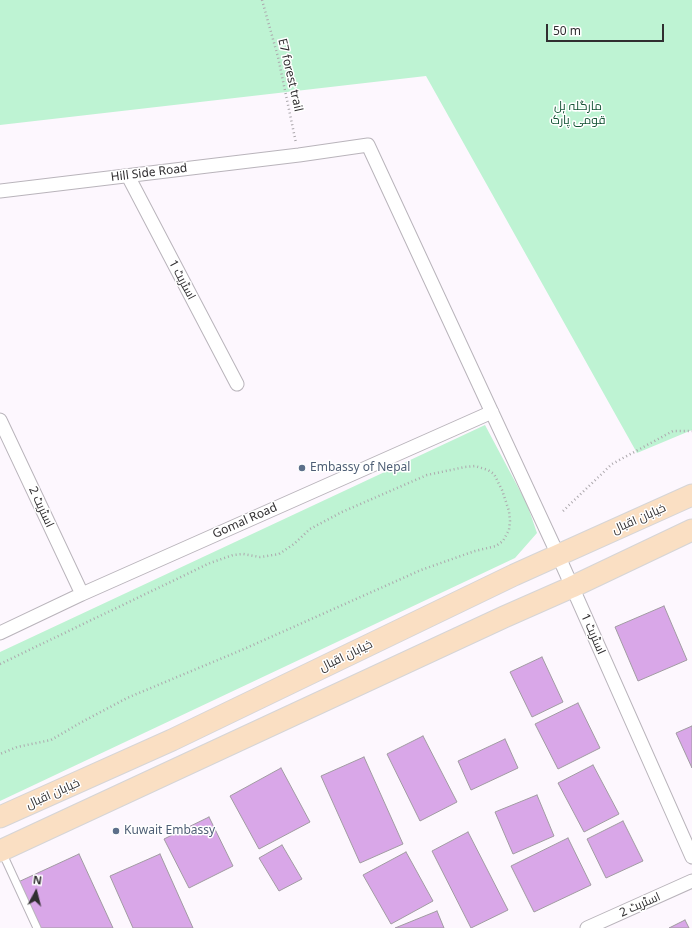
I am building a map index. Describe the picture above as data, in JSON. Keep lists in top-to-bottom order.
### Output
{
  "streets": {
    "main road": ["خیابان اقبال"],
    "street": [
      "Hill Side Road",
      "اسٹریٹ 1",
      "اسٹریٹ 2",
      "Gomal Road"
    ],
    "path": ["E7 forest trail"]
  },
  "crossings": [
    ["E7 forest trail", "Hill Side Road"],
    ["Hill Side Road", "اسٹریٹ 1"],
    ["Hill Side Road", "Gomal Road"],
    ["اسٹریٹ 1", "خیابان اقبال"],
    ["اسٹریٹ 1", "Gomal Road"],
    ["اسٹریٹ 2", "Gomal Road"]
  ],
  "parks": ["مارگلہ ہل قومی پارک"],
  "places": ["Embassy of Nepal", "Kuwait Embassy"],
  "scale_bar": "50 m",
  "north": "top"
}
